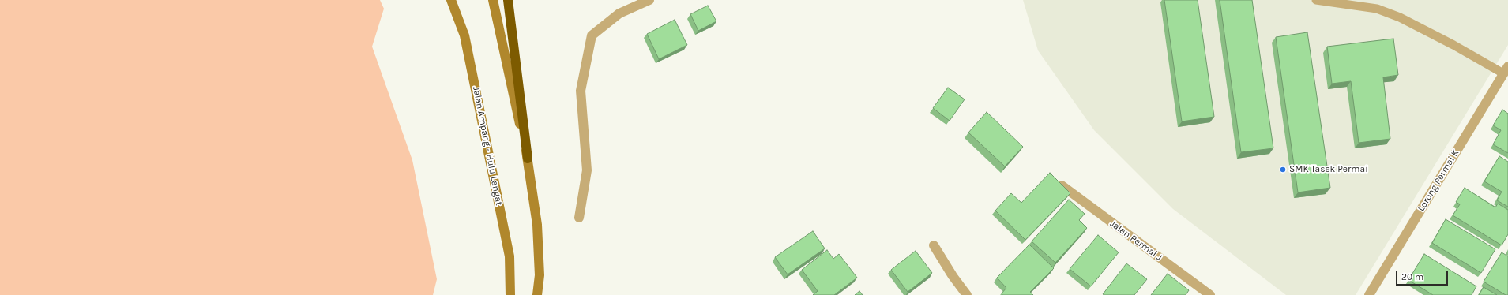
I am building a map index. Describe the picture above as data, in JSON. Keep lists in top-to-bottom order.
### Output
{
  "streets": {
    "street": ["Jalan Ampang - Hulu Langat", "Lorong Permai K", "Jalan Permai J"]
  },
  "places": ["SMK Tasek Permai"],
  "scale_bar": "20 m"
}
